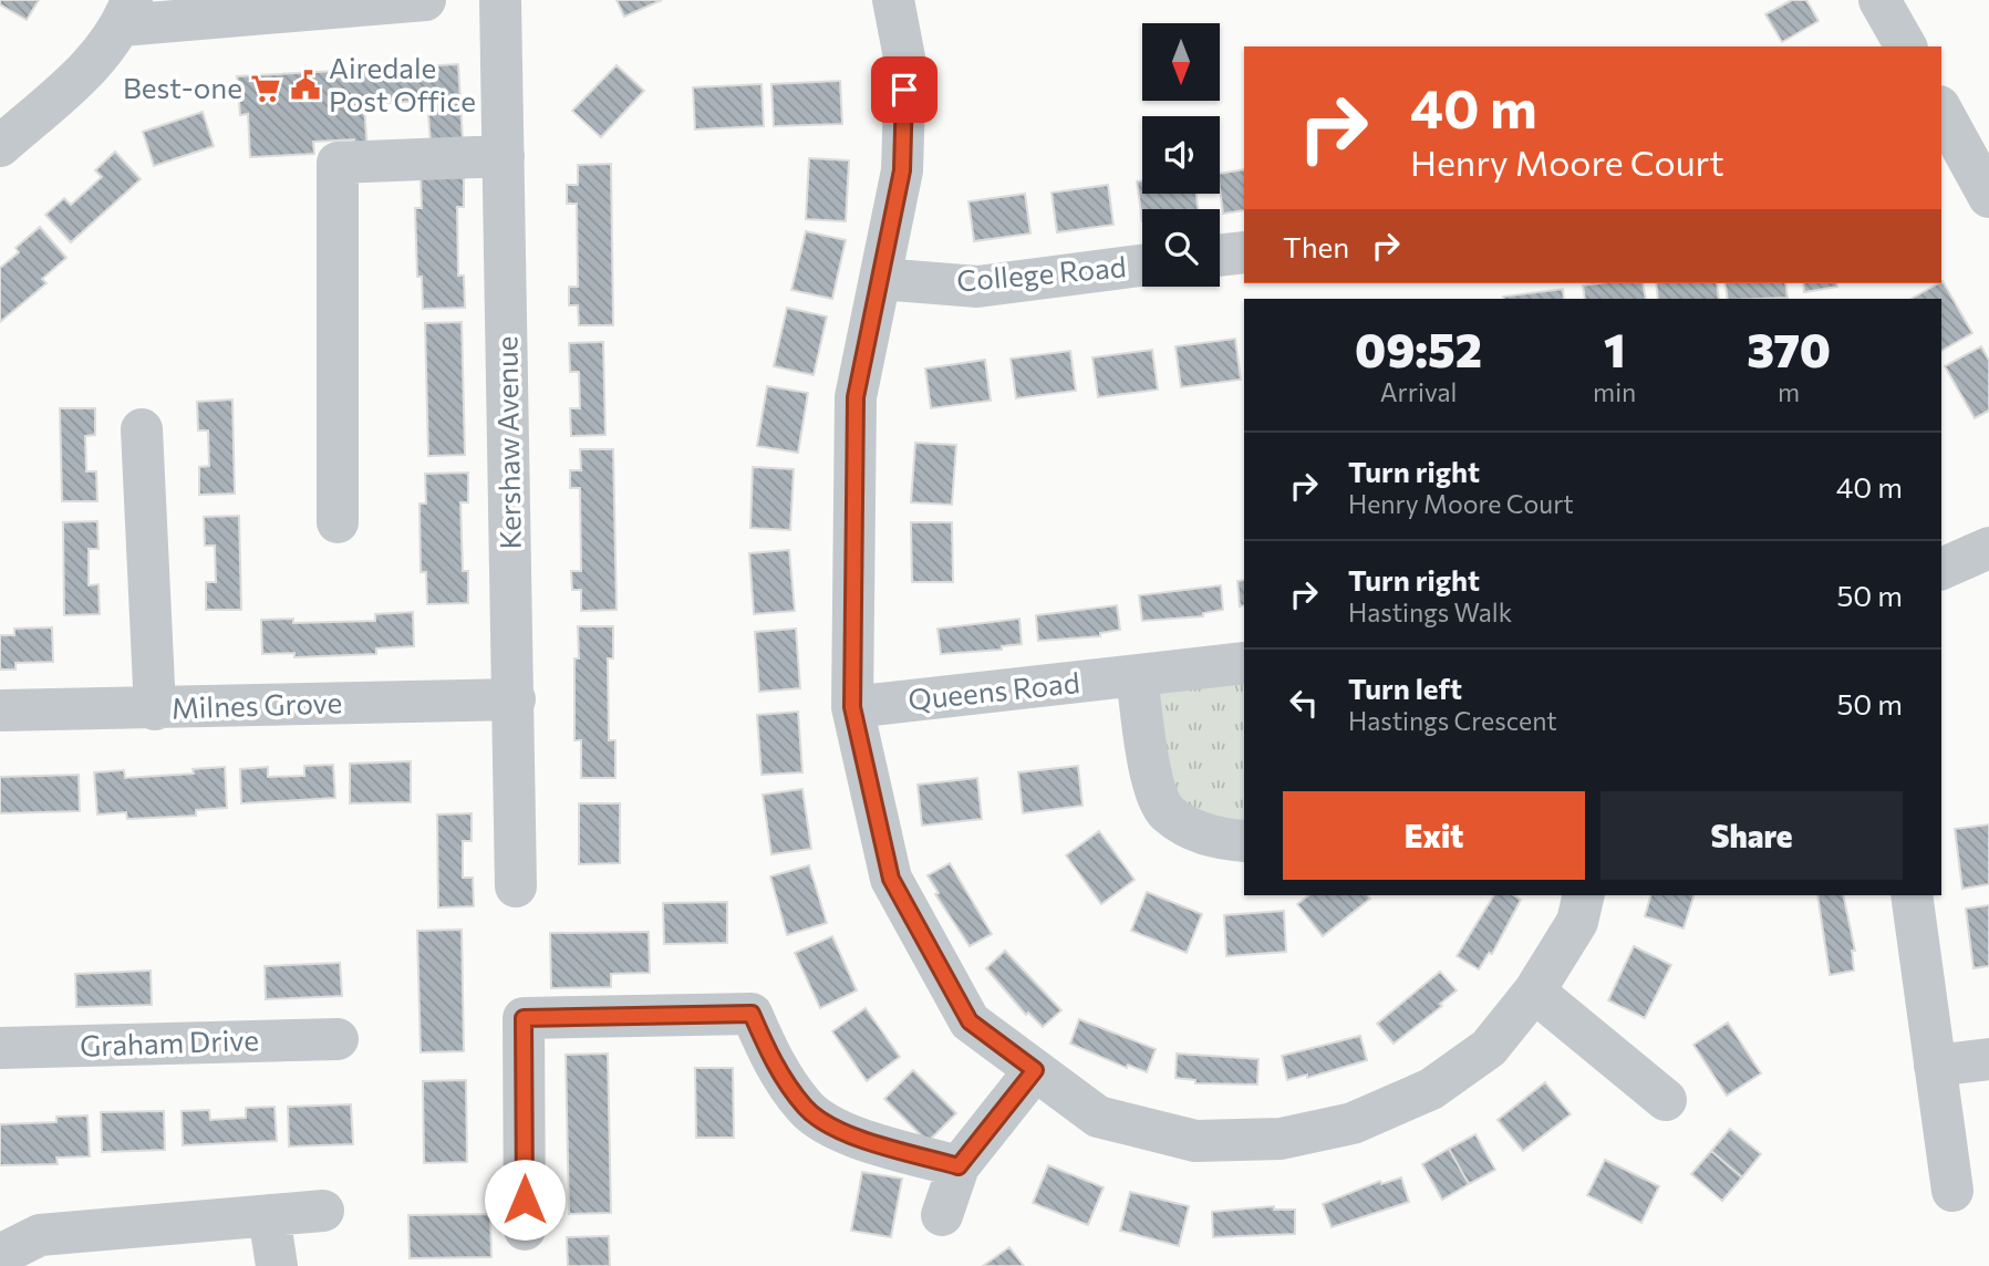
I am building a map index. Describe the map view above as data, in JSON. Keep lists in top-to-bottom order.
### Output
{
  "streets": {
    "street": [
      "College Road",
      "Kershaw Avenue",
      "Queens Road",
      "Milnes Grove",
      "Graham Drive"
    ]
  },
  "crossings": [
    ["Kershaw Avenue", "Milnes Grove"]
  ],
  "places": {
    "public building": ["Airedale Post Office"],
    "supermarket": ["Best-one"]
  },
  "north": "bottom",
  "page": {
    "turn": ["40 m", "Henry Moore Court"],
    "then": "Then",
    "eta": [
      "09:52",
      "Arrival",
      "1",
      "min",
      "370",
      "m"
    ],
    "list": [
      {
        "name": "Turn right",
        "note": "Henry Moore Court",
        "value": "40 m"
      },
      {
        "name": "Turn right",
        "note": "Hastings Walk",
        "value": "50 m"
      },
      {
        "name": "Turn left",
        "note": "Hastings Crescent",
        "value": "50 m"
      }
    ],
    "buttons": ["Exit", "Share"]
  }
}
